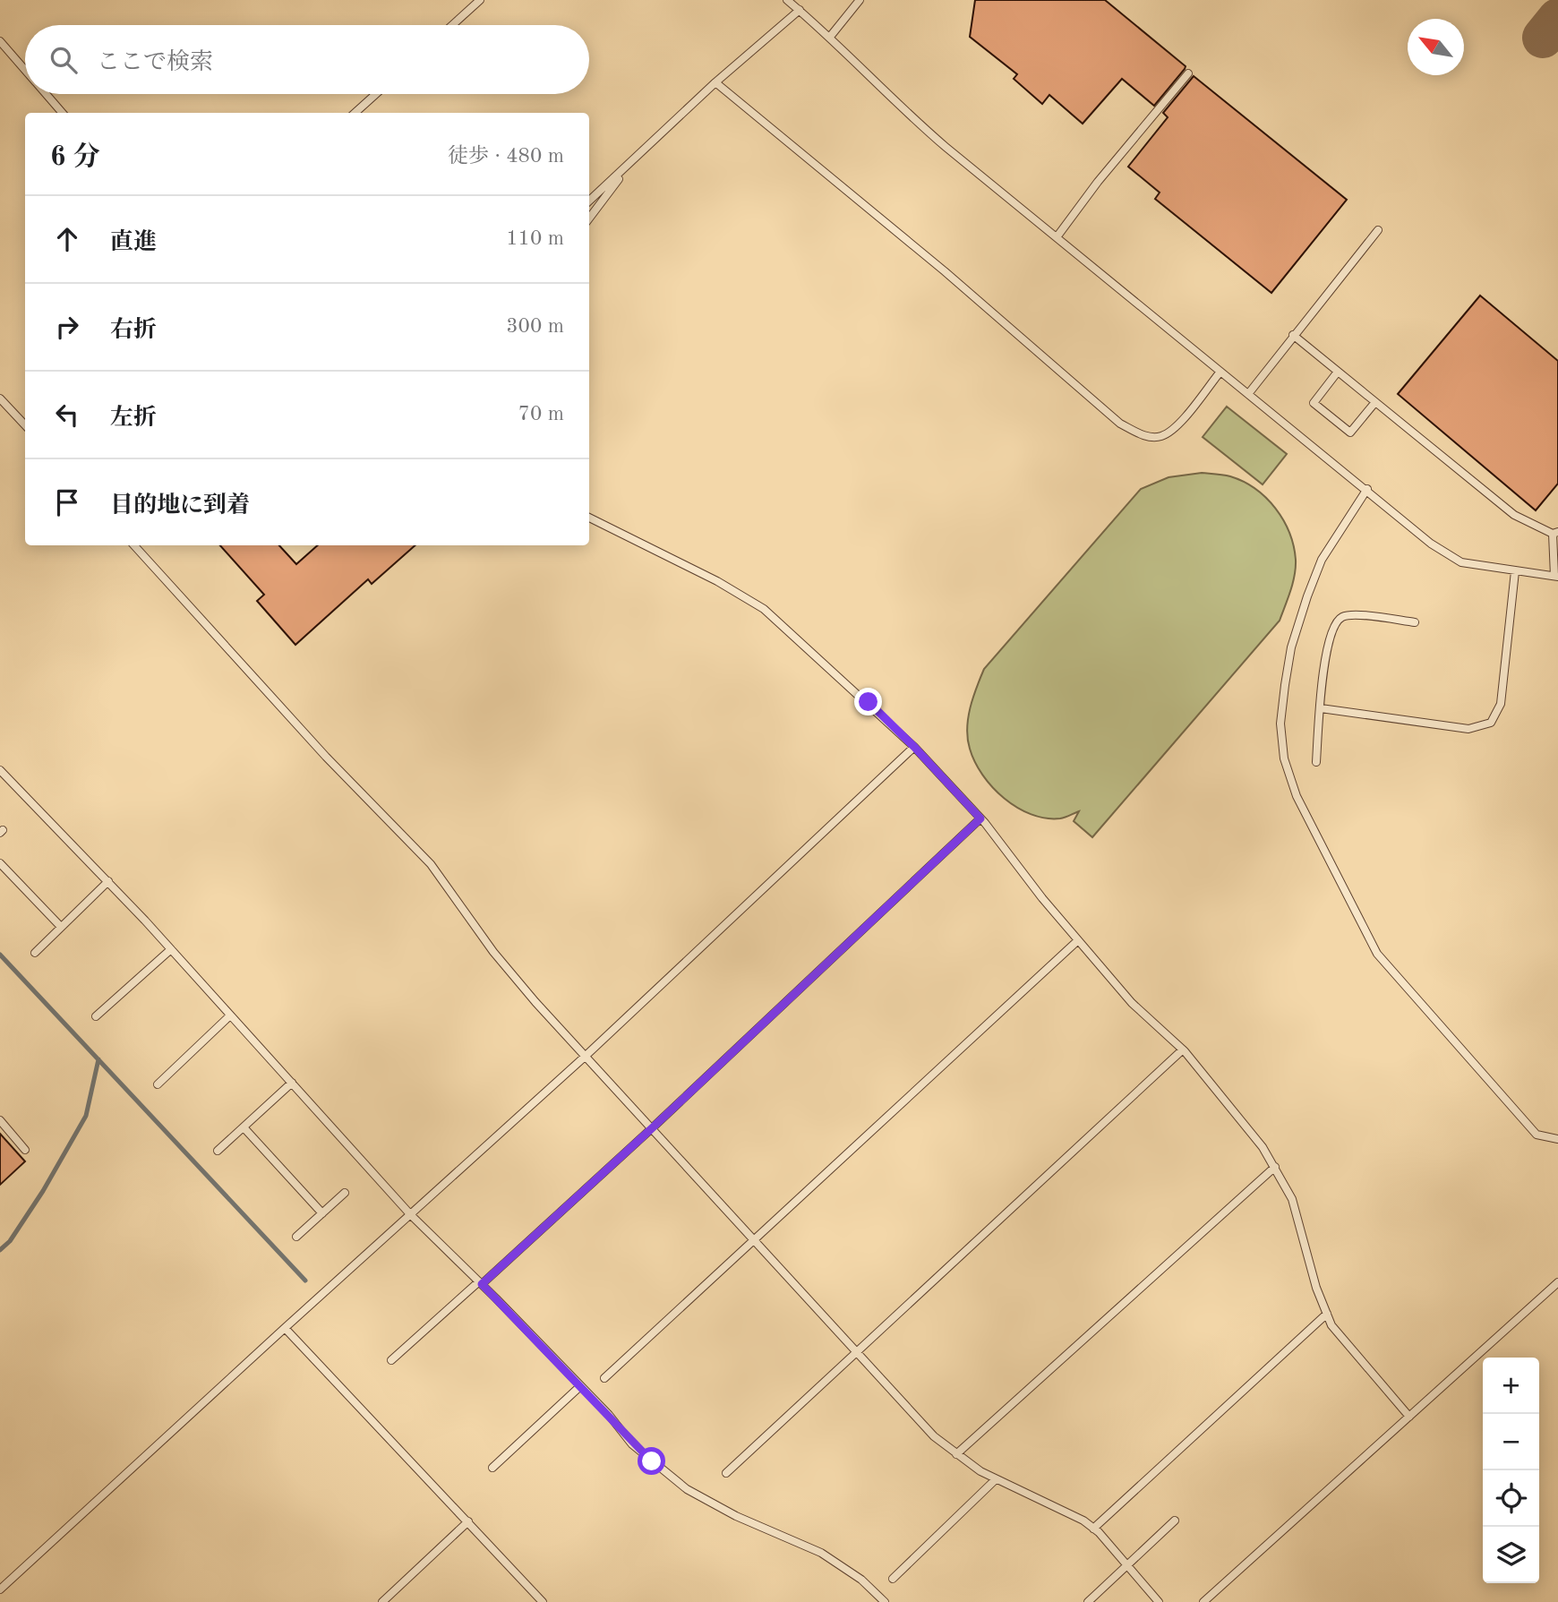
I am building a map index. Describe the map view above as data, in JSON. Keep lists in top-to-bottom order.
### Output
{
  "north": "top left",
  "page": {
    "search": "ここで検索",
    "heading": ["6 分", "徒歩 · 480 m"],
    "list": [
      ["直進", "110 m"],
      ["右折", "300 m"],
      ["左折", "70 m"],
      "目的地に到着"
    ],
    "map_buttons": ["+", "−"]
  }
}
